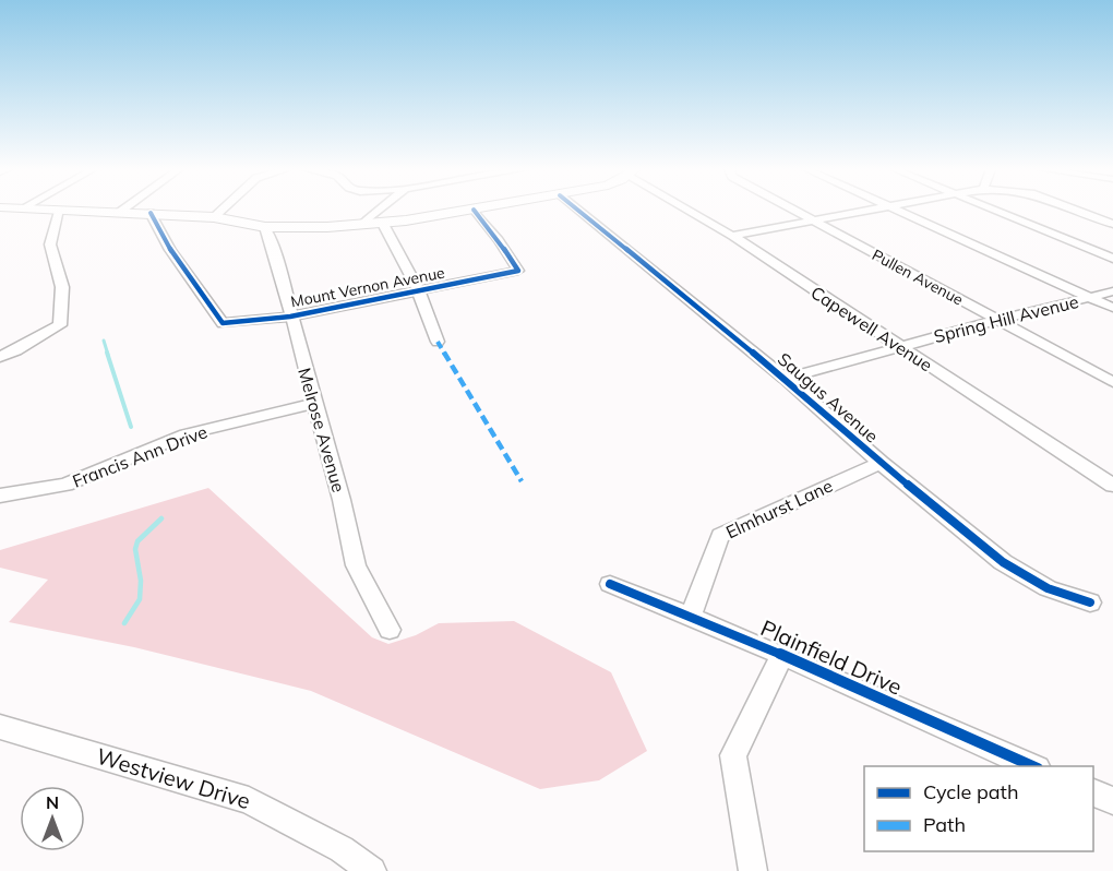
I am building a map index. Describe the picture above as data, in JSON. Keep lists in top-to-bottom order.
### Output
{
  "streets": {
    "street": [
      "Pullen Avenue",
      "Mount Vernon Avenue",
      "Spring Hill Avenue",
      "Capewell Avenue",
      "Saugus Avenue",
      "Melrose Avenue",
      "Francis Ann Drive",
      "Elmhurst Lane",
      "Plainfield Drive",
      "Westview Drive"
    ]
  },
  "crossings": [
    ["Pullen Avenue", "Spring Hill Avenue"],
    ["Mount Vernon Avenue", "Melrose Avenue"],
    ["Spring Hill Avenue", "Capewell Avenue"],
    ["Spring Hill Avenue", "Saugus Avenue"],
    ["Saugus Avenue", "Elmhurst Lane"],
    ["Melrose Avenue", "Francis Ann Drive"],
    ["Elmhurst Lane", "Plainfield Drive"]
  ],
  "legend": ["Cycle path", "Path"],
  "north": "top"
}
